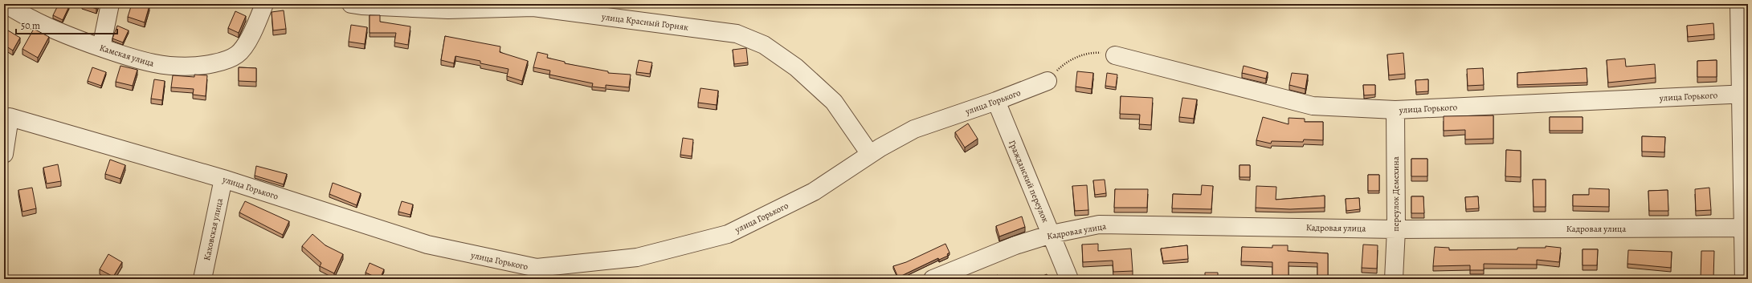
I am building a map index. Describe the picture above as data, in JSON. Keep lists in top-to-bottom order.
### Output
{
  "streets": {
    "street": [
      "улица Красный Горняк",
      "Камская улица",
      "улица Горького",
      "Гражданский переулок",
      "переулок Демехина",
      "Кадровая улица",
      "Каховская улица"
    ]
  },
  "crossings": [
    ["улица Красный Горняк", "улица Горького"],
    ["улица Горького", "Гражданский переулок"],
    ["улица Горького", "переулок Демехина"],
    ["улица Горького", "Каховская улица"],
    ["Гражданский переулок", "Кадровая улица"],
    ["переулок Демехина", "Кадровая улица"]
  ],
  "scale_bar": "50 m"
}
